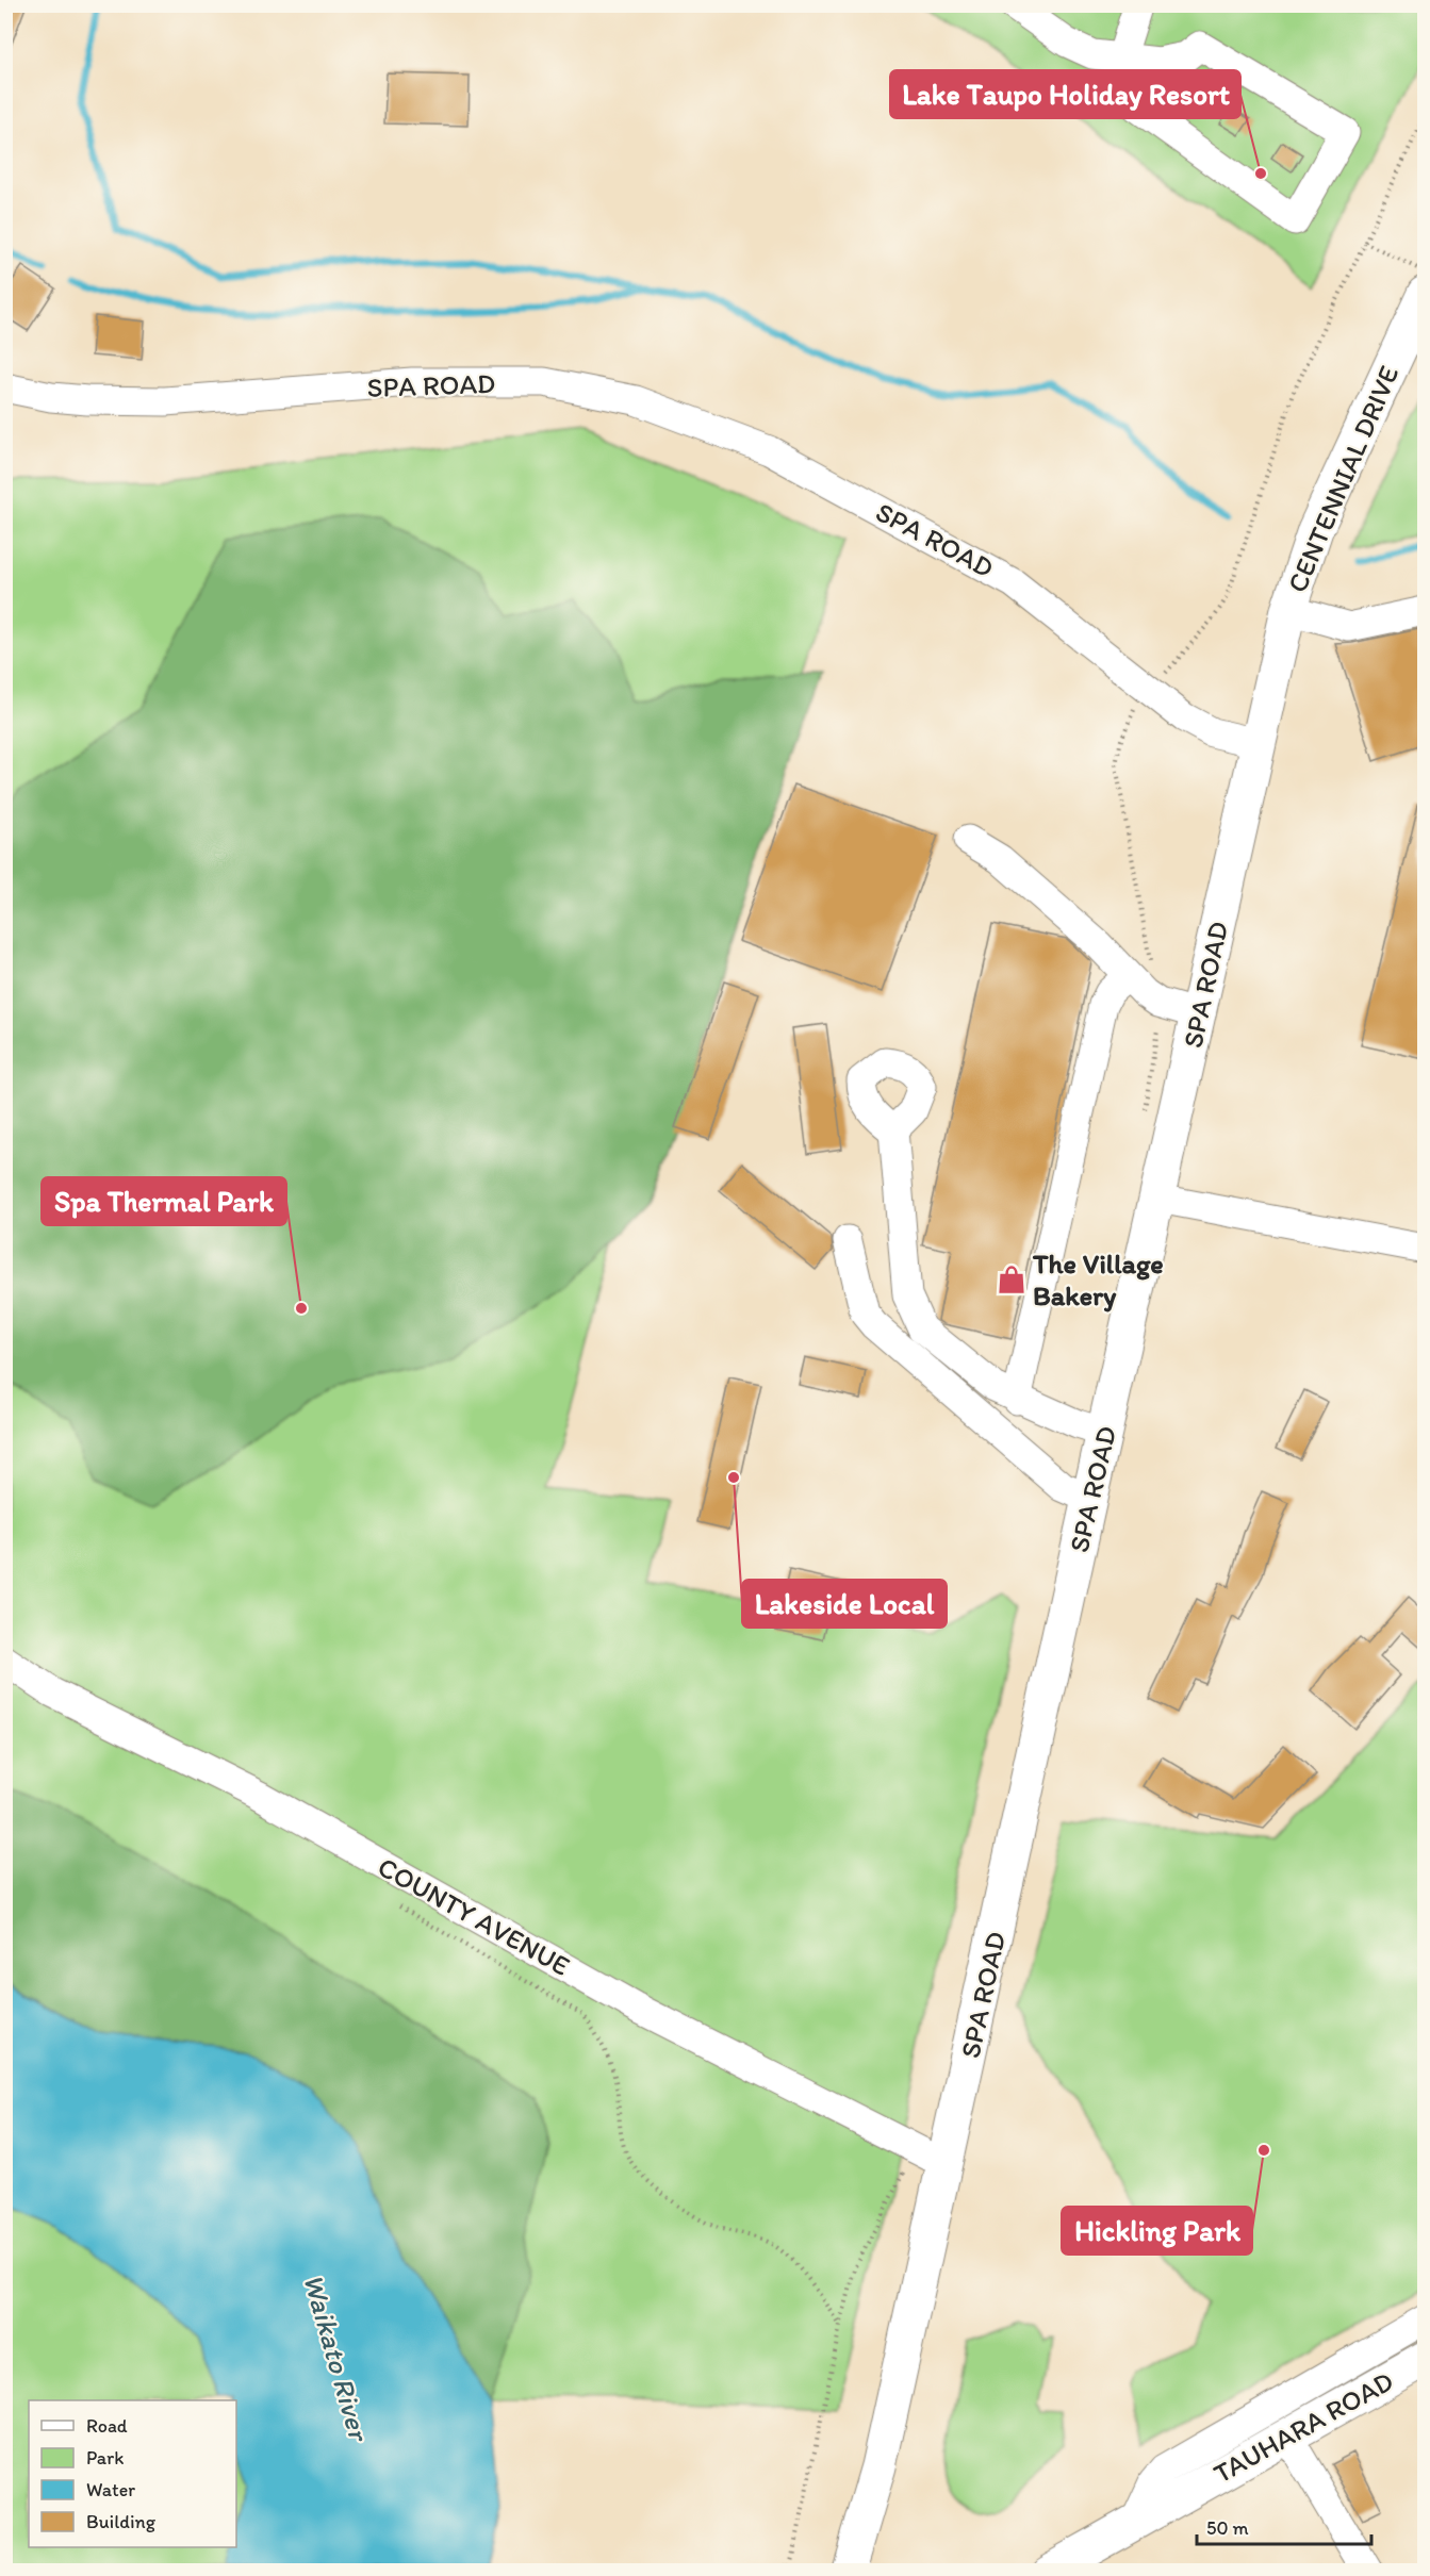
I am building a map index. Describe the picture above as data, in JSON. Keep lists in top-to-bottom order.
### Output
{
  "streets": {
    "main road": ["SPA ROAD", "CENTENNIAL DRIVE", "TAUHARA ROAD"],
    "street": ["COUNTY AVENUE"]
  },
  "crossings": [
    ["SPA ROAD", "CENTENNIAL DRIVE"],
    ["SPA ROAD", "COUNTY AVENUE"]
  ],
  "water": ["Waikato River"],
  "places": {
    "other": [
      "Lake Taupo Holiday Resort",
      "Spa Thermal Park",
      "Lakeside Local",
      "Hickling Park"
    ],
    "shop": ["The Village Bakery"]
  },
  "legend": [
    "Road",
    "Park",
    "Water",
    "Building"
  ],
  "scale_bar": "50 m"
}
